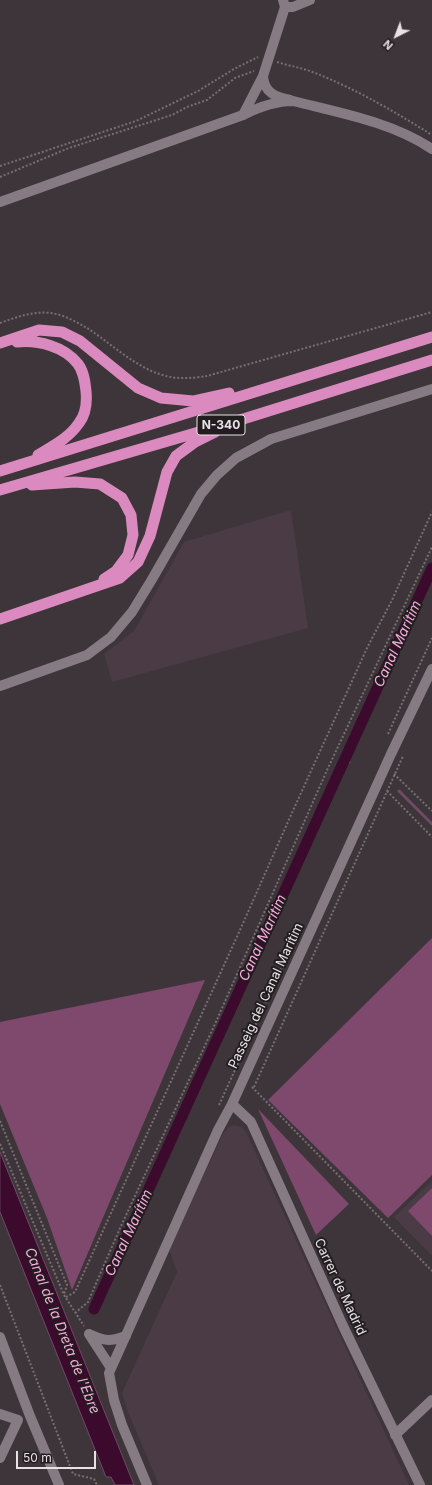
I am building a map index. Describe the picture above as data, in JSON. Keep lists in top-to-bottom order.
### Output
{
  "streets": {
    "highway": ["N-340"],
    "street": ["Passeig del Canal Marítim", "Carrer de Madrid"]
  },
  "crossings": [
    ["Passeig del Canal Marítim", "Carrer de Madrid"]
  ],
  "water": ["Canal Marítim", "Canal de la Dreta de l'Ebre"],
  "scale_bar": "50 m",
  "north": "bottom left"
}
